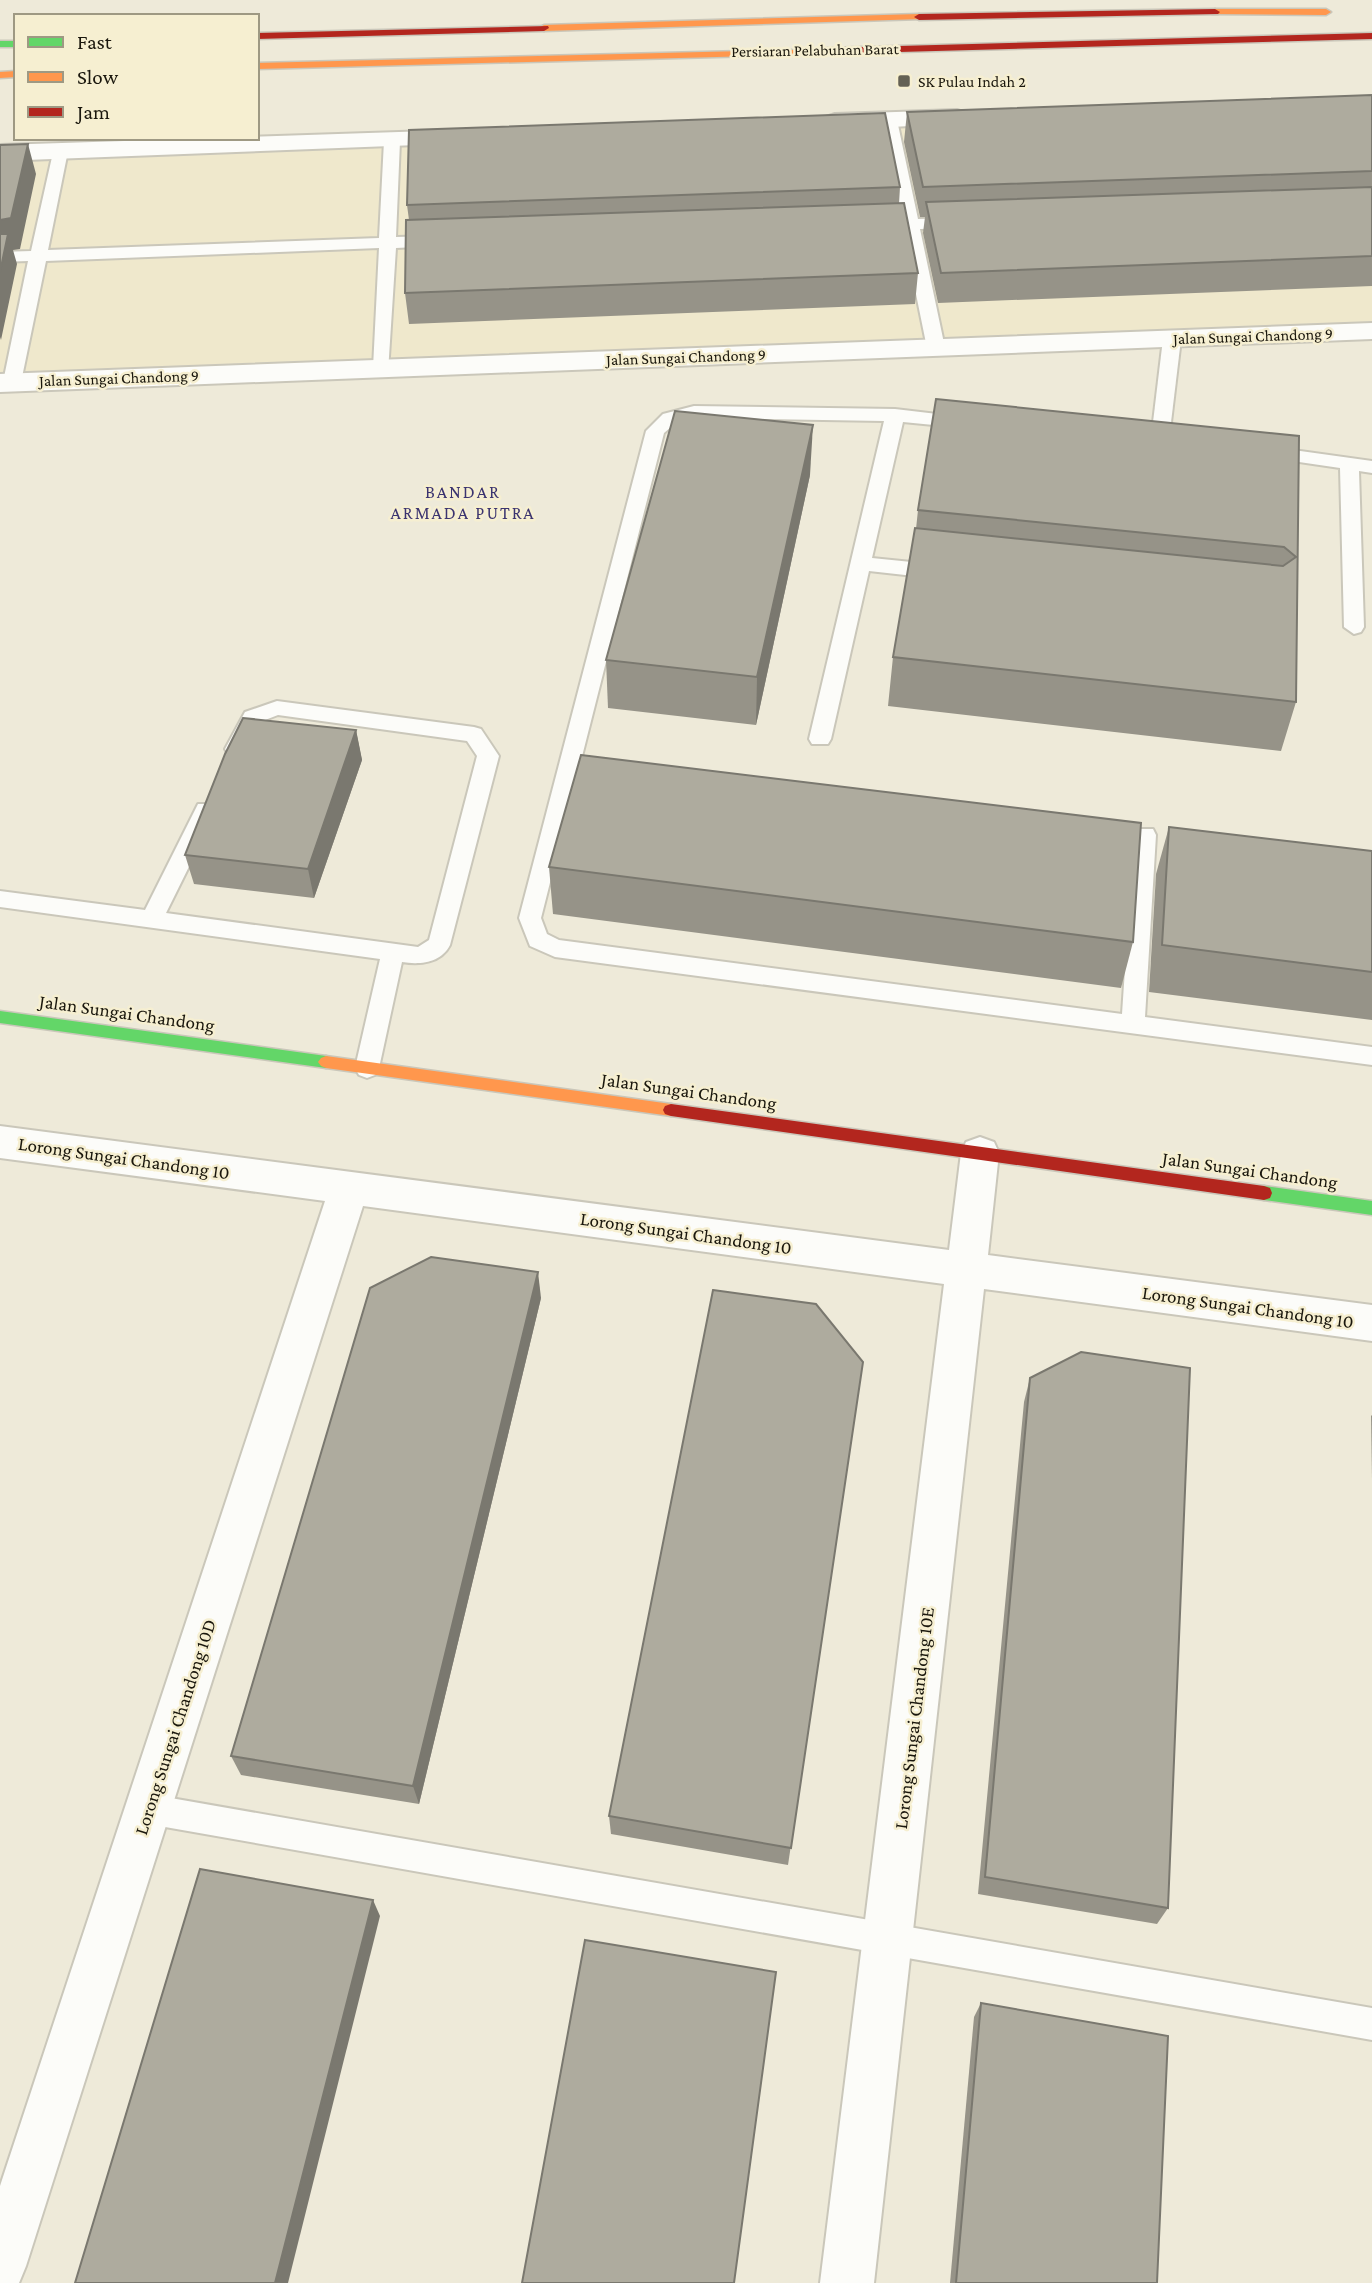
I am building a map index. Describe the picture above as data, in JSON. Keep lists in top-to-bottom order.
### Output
{
  "streets": {
    "street": [
      "Persiaran Pelabuhan Barat",
      "Jalan Sungai Chandong 9",
      "Jalan Sungai Chandong",
      "Lorong Sungai Chandong 10",
      "Lorong Sungai Chandong 10E",
      "Lorong Sungai Chandong 10D"
    ]
  },
  "crossings": [
    ["Jalan Sungai Chandong", "Lorong Sungai Chandong 10E"],
    ["Lorong Sungai Chandong 10", "Lorong Sungai Chandong 10E"],
    ["Lorong Sungai Chandong 10", "Lorong Sungai Chandong 10D"]
  ],
  "districts": ["BANDAR ARMADA PUTRA"],
  "places": {
    "transit": ["SK Pulau Indah 2"]
  },
  "legend": ["Fast", "Slow", "Jam"]
}
